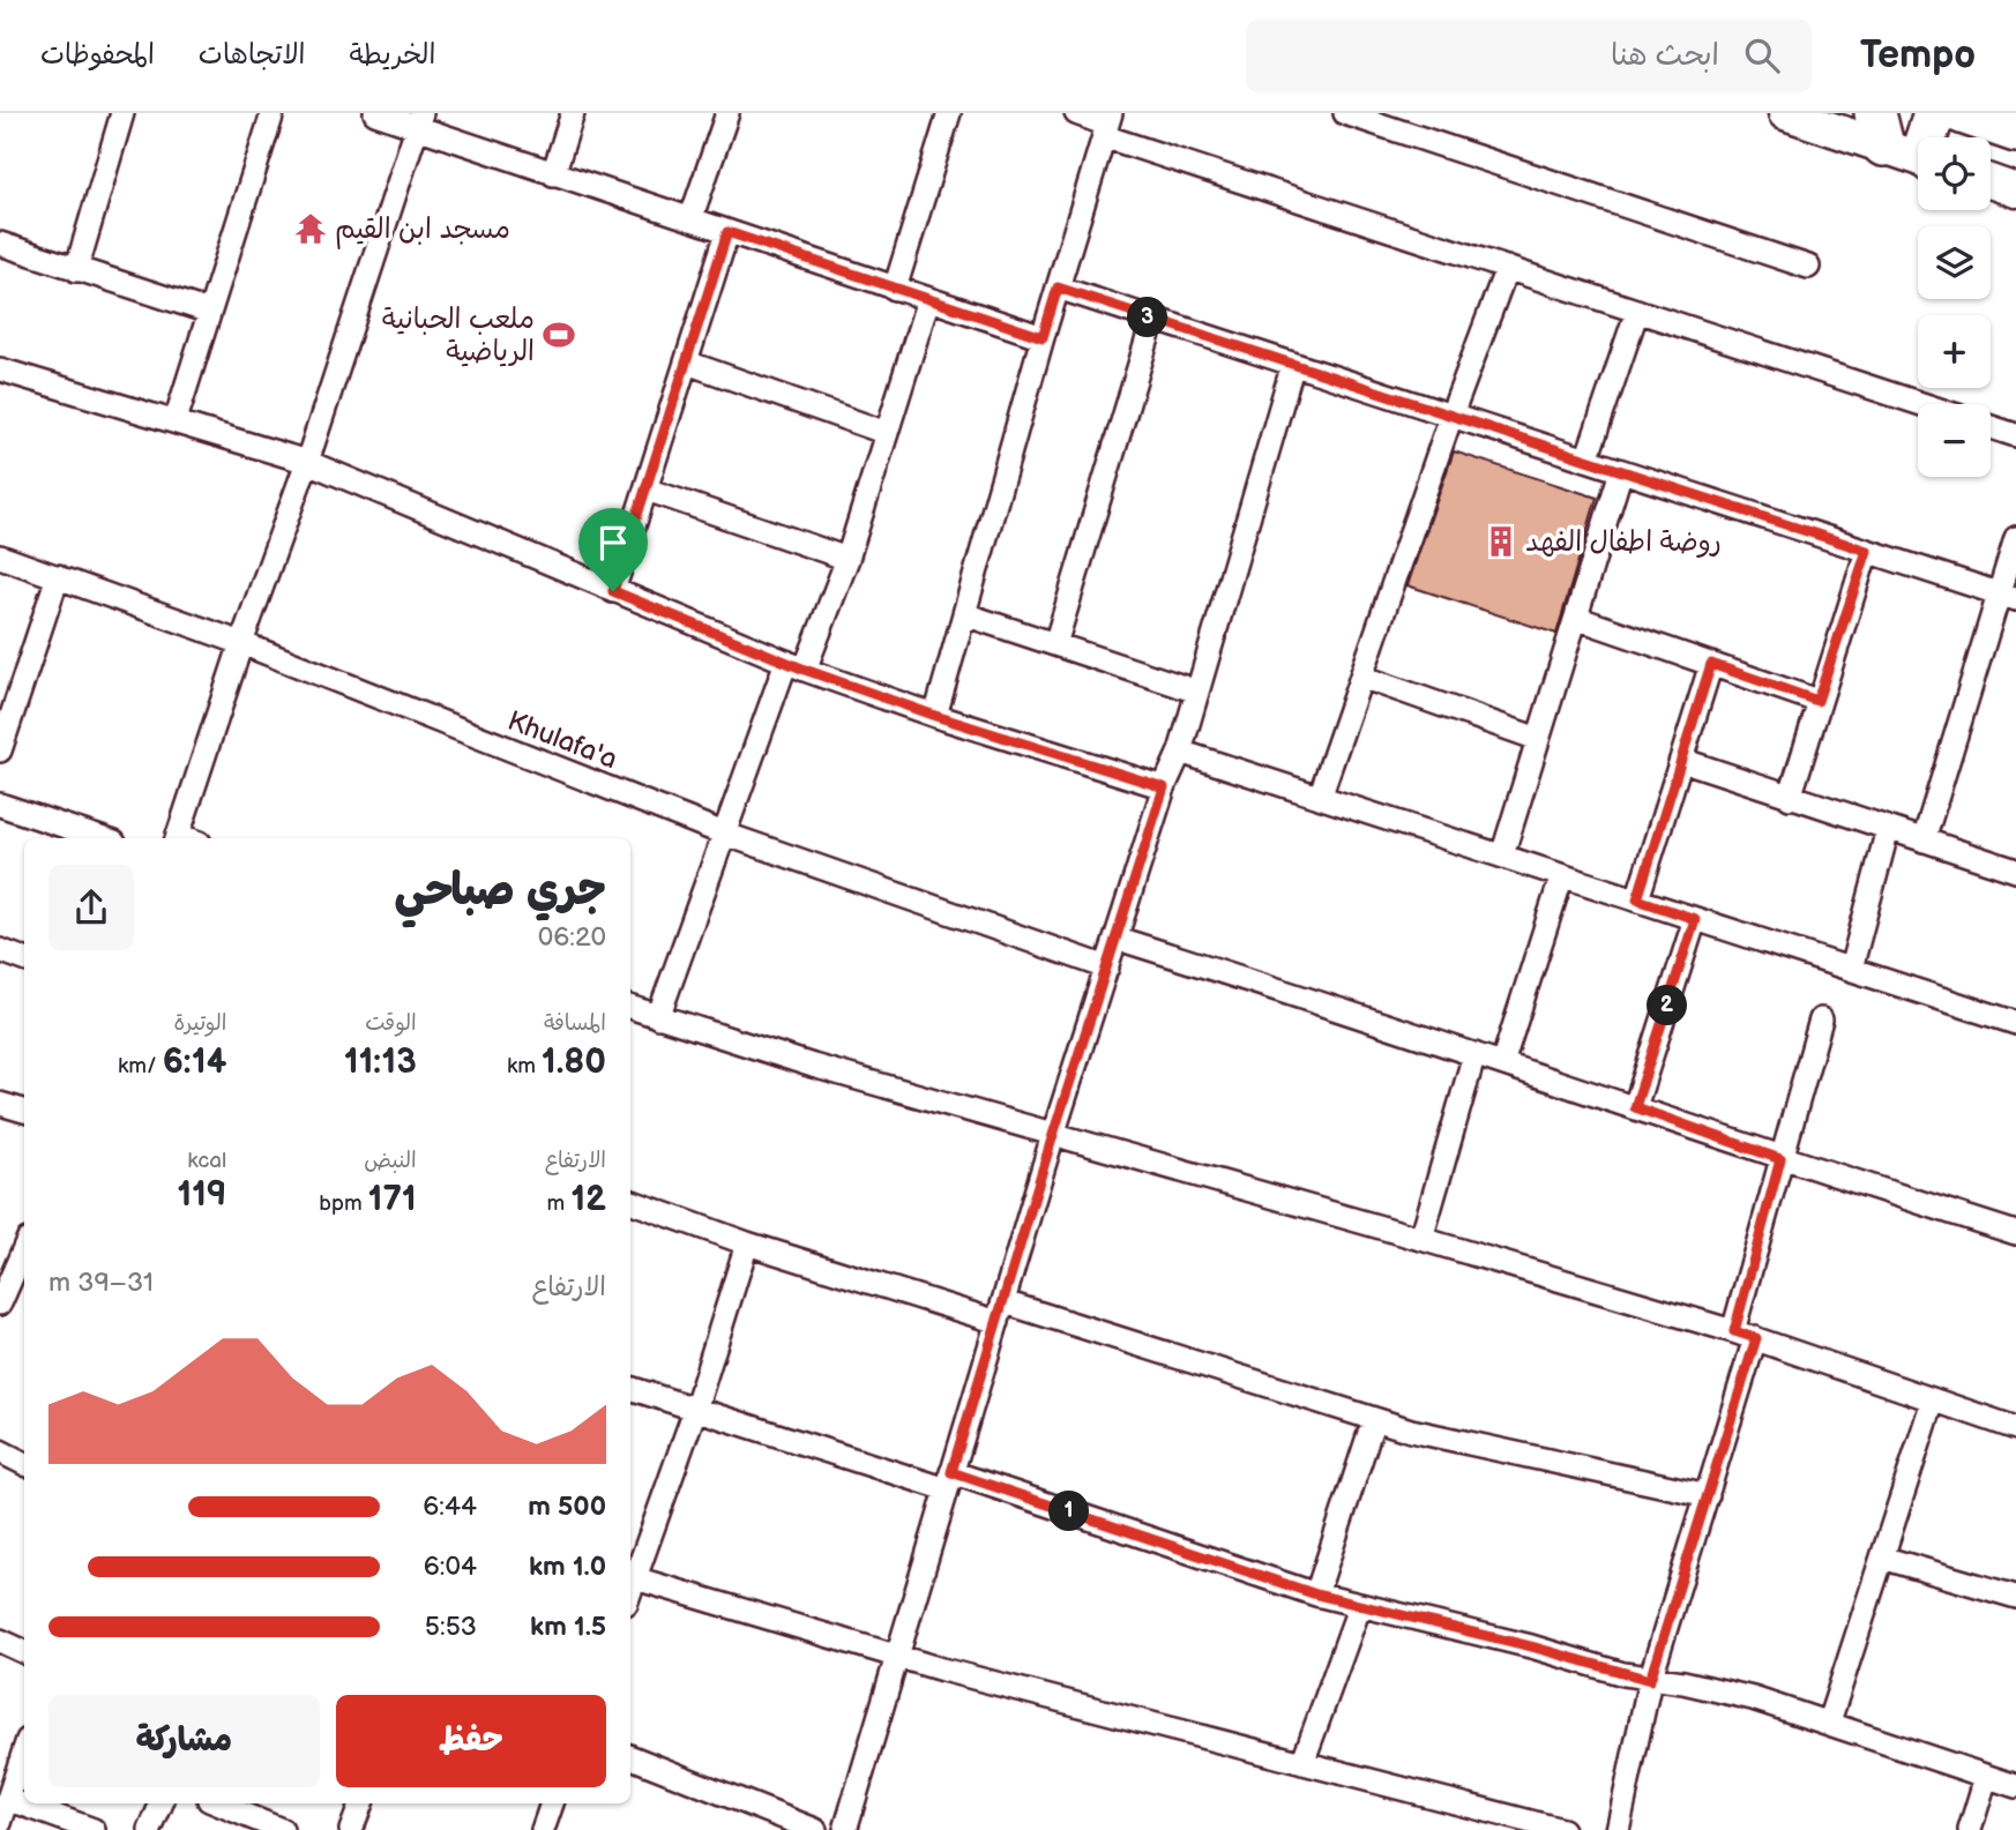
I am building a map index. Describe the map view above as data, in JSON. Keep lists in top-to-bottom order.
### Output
{
  "streets": {
    "street": ["Khulafa'a"]
  },
  "places": {
    "temple": ["مسجد ابن القيم"],
    "sports": ["ملعب الحبانية الرياضية"],
    "building": ["روضة اطفال الفهد"]
  },
  "page": {
    "header": "Tempo",
    "search": "ابحث هنا",
    "nav": ["الخريطة", "الاتجاهات", "المحفوظات"],
    "map_buttons": ["+", "−"],
    "pins": ["3", "2", "1"],
    "heading": ["جري صباحي", "06:20"],
    "stats": [
      ["المسافة", "1.80 km"],
      ["الوقت", "11:13"],
      ["الوتيرة", "6:14 /km"],
      ["الارتفاع", "12 m"],
      ["النبض", "171 bpm"],
      ["kcal", "119"]
    ],
    "chart": ["الارتفاع", "31–39 m"],
    "list": [
      {
        "name": "500 m",
        "note": "6:44"
      },
      {
        "name": "1.0 km",
        "note": "6:04"
      },
      {
        "name": "1.5 km",
        "note": "5:53"
      }
    ],
    "buttons": ["حفظ", "مشاركة"]
  }
}
